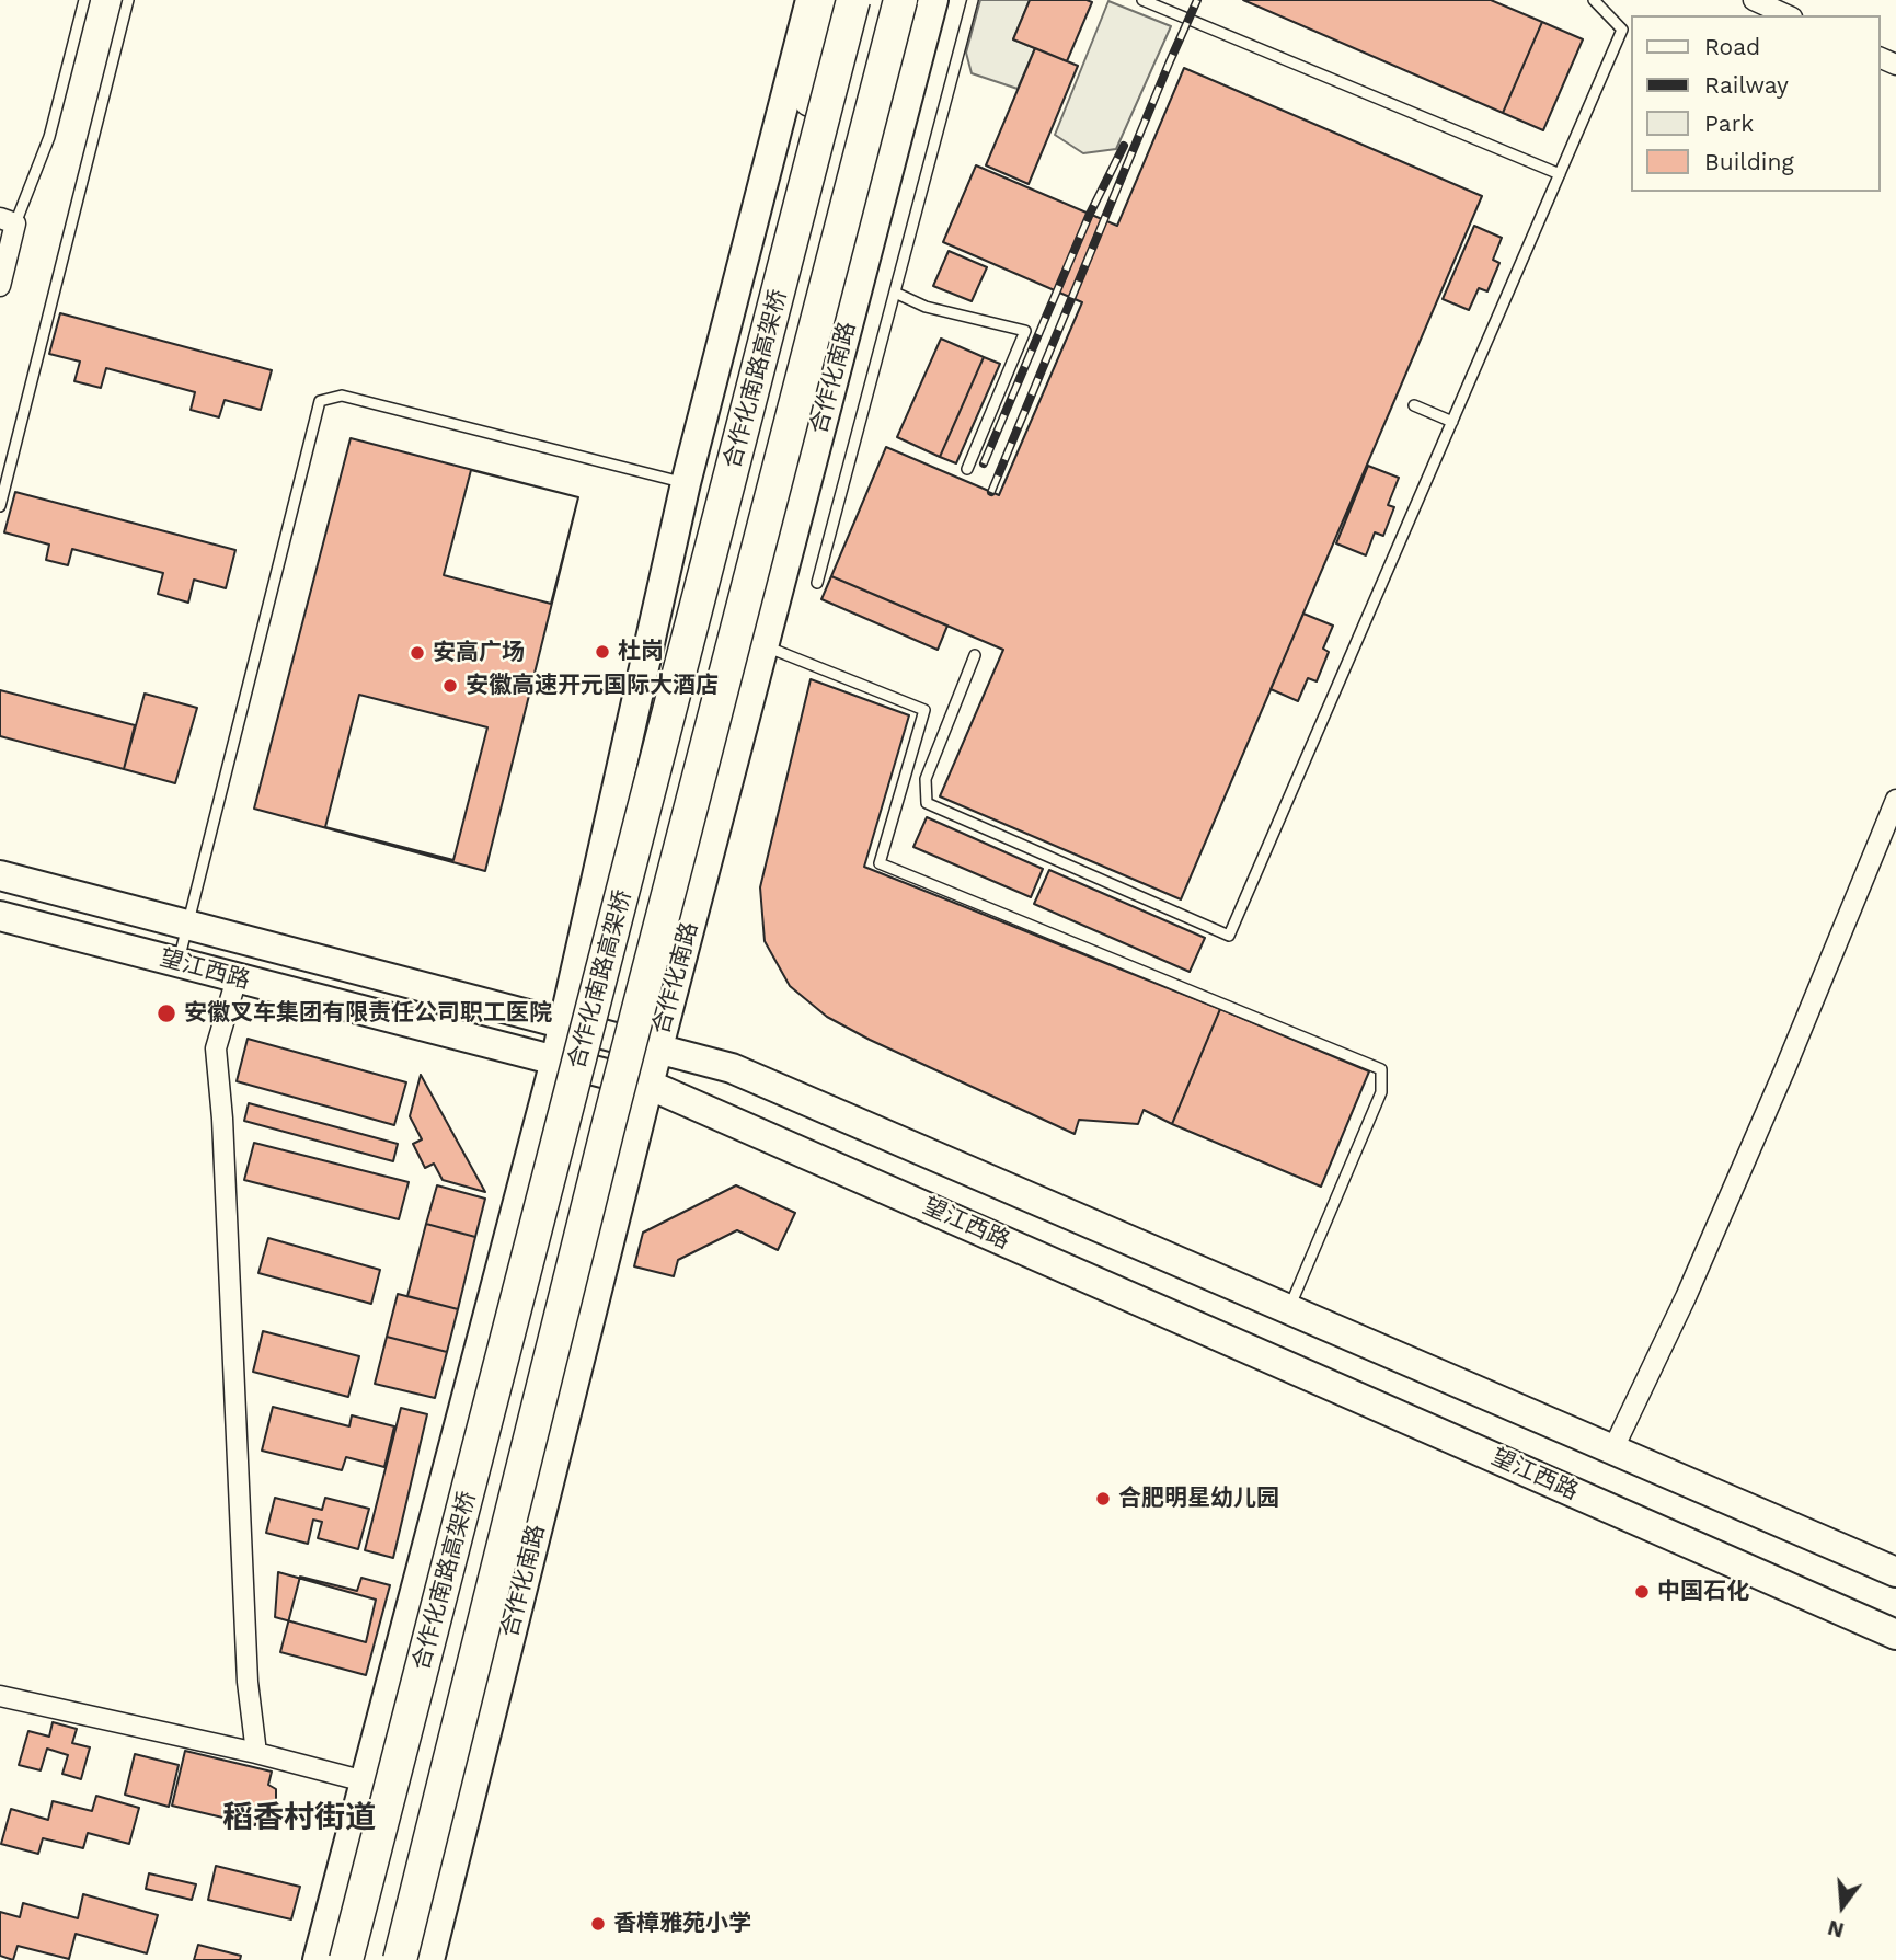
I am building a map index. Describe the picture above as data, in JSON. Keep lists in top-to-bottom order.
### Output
{
  "streets": {
    "highway": ["合作化南路高架桥"],
    "main road": ["合作化南路", "望江西路"]
  },
  "crossings": [
    ["合作化南路", "望江西路"]
  ],
  "districts": ["稻香村街道"],
  "places": [
    "杜岗",
    "安高广场",
    "安徽高速开元国际大酒店",
    "安徽叉车集团有限责任公司职工医院",
    "合肥明星幼儿园",
    "中国石化",
    "香樟雅苑小学"
  ],
  "legend": [
    "Road",
    "Railway",
    "Park",
    "Building"
  ],
  "north": "bottom"
}
